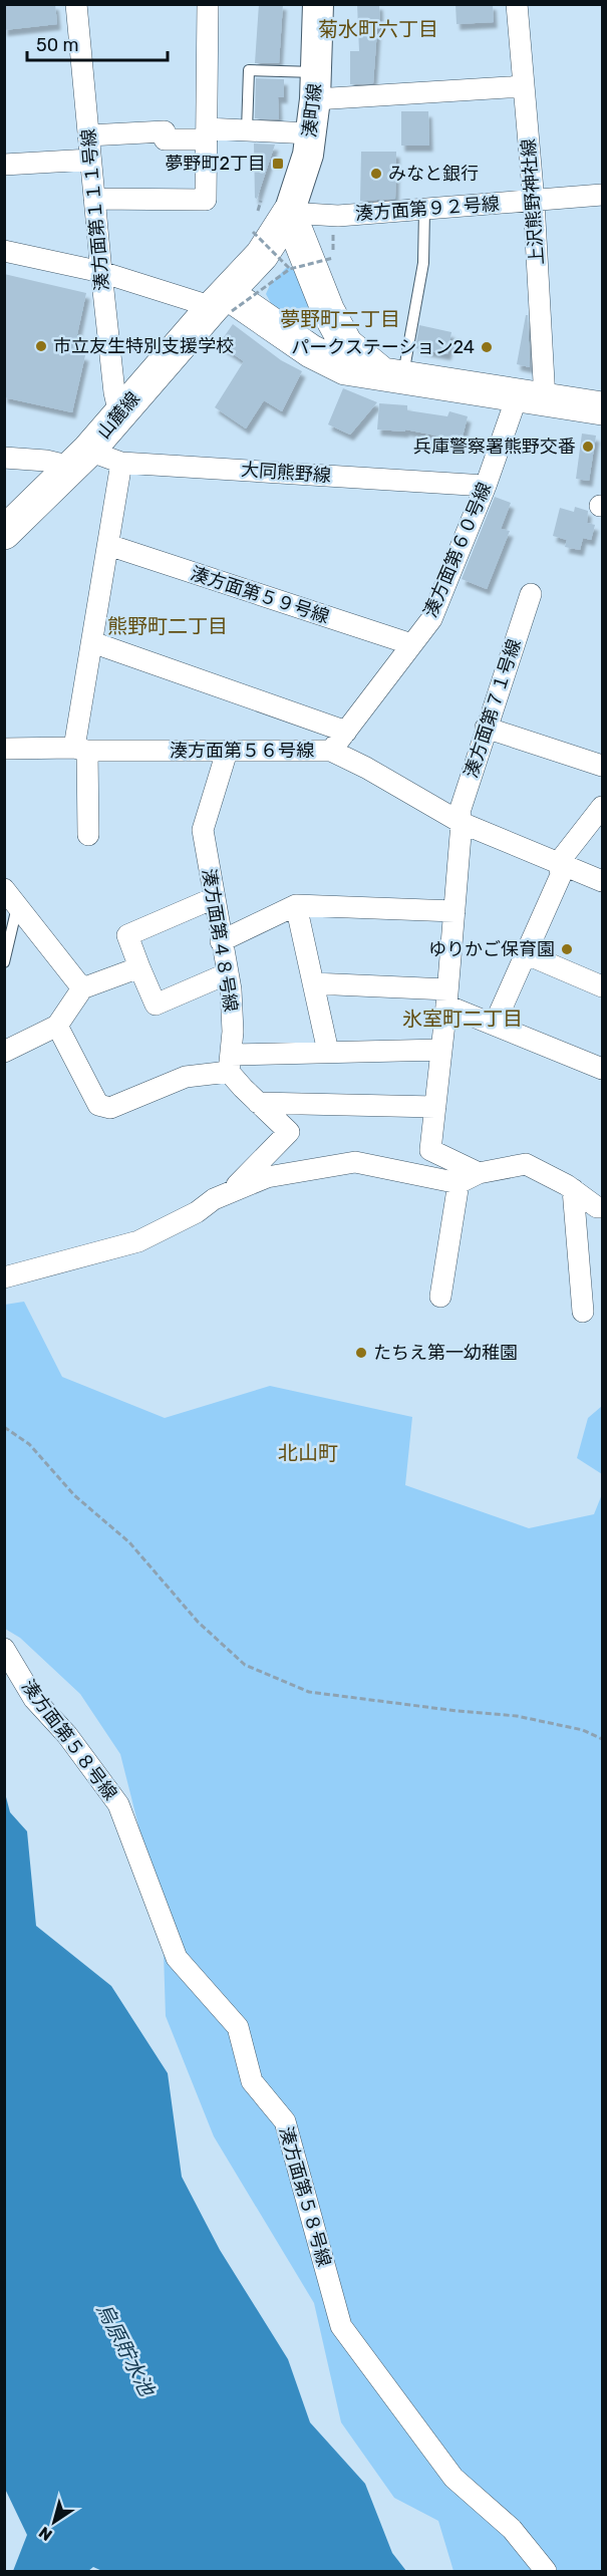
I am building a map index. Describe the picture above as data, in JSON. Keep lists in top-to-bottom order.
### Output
{
  "streets": {
    "main road": ["山麓線"],
    "street": [
      "湊町線",
      "上沢熊野神社線",
      "湊方面第９２号線",
      "湊方面第１１１号線",
      "大同熊野線",
      "湊方面第６０号線",
      "湊方面第５９号線",
      "湊方面第７１号線",
      "湊方面第５６号線",
      "湊方面第４８号線",
      "湊方面第５８号線"
    ]
  },
  "crossings": [
    ["湊町線", "湊方面第９２号線"],
    ["湊町線", "山麓線"],
    ["上沢熊野神社線", "湊方面第９２号線"],
    ["上沢熊野神社線", "湊方面第６０号線"],
    ["湊方面第９２号線", "山麓線"],
    ["湊方面第１１１号線", "山麓線"],
    ["山麓線", "大同熊野線"],
    ["大同熊野線", "湊方面第６０号線"],
    ["湊方面第６０号線", "湊方面第５９号線"],
    ["湊方面第６０号線", "湊方面第５６号線"],
    ["湊方面第７１号線", "湊方面第５６号線"],
    ["湊方面第５６号線", "湊方面第４８号線"]
  ],
  "districts": [
    "菊水町六丁目",
    "夢野町二丁目",
    "熊野町二丁目",
    "氷室町二丁目",
    "北山町"
  ],
  "water": ["烏原貯水池"],
  "places": {
    "transit": ["夢野町2丁目"],
    "other": [
      "みなと銀行",
      "市立友生特別支援学校",
      "パークステーション24",
      "兵庫警察署熊野交番",
      "ゆりかご保育園",
      "たちえ第一幼稚園"
    ]
  },
  "scale_bar": "50 m",
  "north": "bottom left"
}
